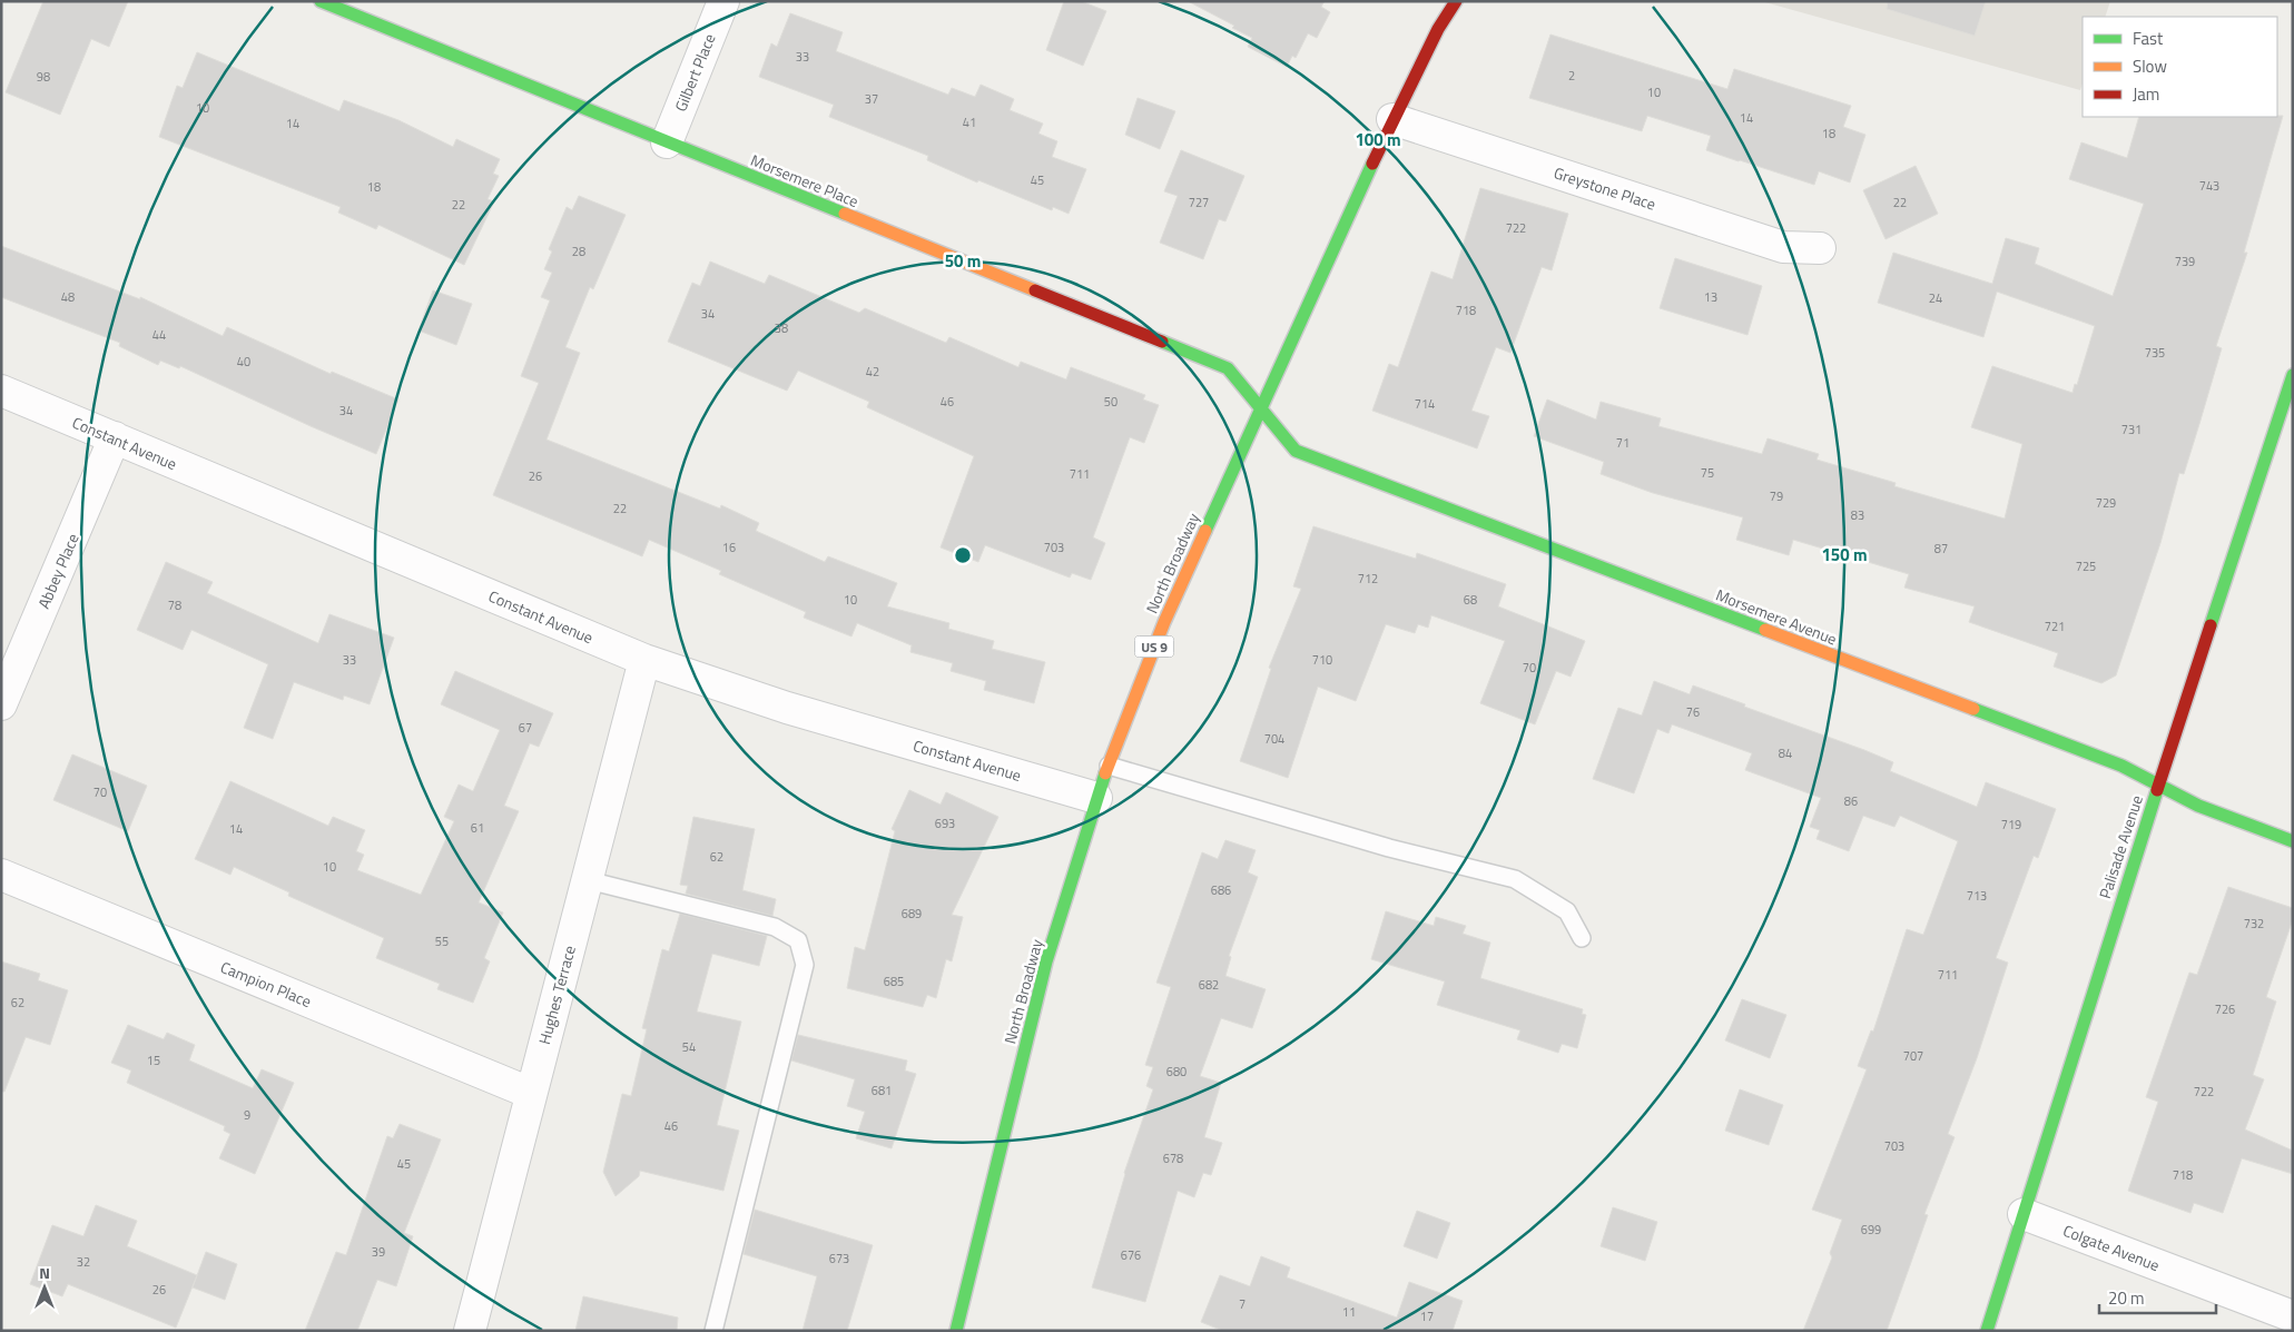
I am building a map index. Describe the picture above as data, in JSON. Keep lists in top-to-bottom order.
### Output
{
  "streets": {
    "street": [
      "Gilbert Place",
      "Morsemere Place",
      "Greystone Place",
      "Constant Avenue",
      "North Broadway",
      "Abbey Place",
      "Morsemere Avenue",
      "US 9",
      "Palisade Avenue",
      "Campion Place",
      "Hughes Terrace",
      "Colgate Avenue"
    ]
  },
  "crossings": [
    ["Gilbert Place", "Morsemere Place"],
    ["Morsemere Place", "North Broadway"],
    ["Morsemere Place", "Morsemere Avenue"],
    ["Greystone Place", "North Broadway"],
    ["Constant Avenue", "North Broadway"],
    ["Constant Avenue", "Abbey Place"],
    ["Constant Avenue", "Hughes Terrace"],
    ["North Broadway", "Morsemere Avenue"],
    ["Morsemere Avenue", "Palisade Avenue"],
    ["Palisade Avenue", "Colgate Avenue"],
    ["Campion Place", "Hughes Terrace"]
  ],
  "house_numbers": [
    "33",
    "2",
    "98",
    "10",
    "37",
    "10",
    "14",
    "41",
    "14",
    "18",
    "45",
    "743",
    "18",
    "727",
    "22",
    "22",
    "722",
    "28",
    "739",
    "48",
    "13",
    "24",
    "718",
    "34",
    "38",
    "44",
    "735",
    "40",
    "42",
    "46",
    "50",
    "714",
    "34",
    "731",
    "71",
    "75",
    "711",
    "26",
    "79",
    "729",
    "22",
    "83",
    "16",
    "703",
    "87",
    "725",
    "712",
    "10",
    "68",
    "78",
    "721",
    "33",
    "710",
    "70",
    "76",
    "67",
    "704",
    "84",
    "70",
    "86",
    "693",
    "719",
    "61",
    "14",
    "62",
    "10",
    "686",
    "713",
    "689",
    "732",
    "55",
    "711",
    "685",
    "682",
    "62",
    "726",
    "54",
    "707",
    "15",
    "680",
    "681",
    "722",
    "9",
    "46",
    "703",
    "678",
    "45",
    "718",
    "699",
    "39",
    "676",
    "673",
    "32",
    "26",
    "7",
    "11",
    "17"
  ],
  "legend": ["Fast", "Slow", "Jam"],
  "scale_bar": "20 m",
  "north": "top",
  "rings": ["100 m", "50 m", "150 m"]
}
